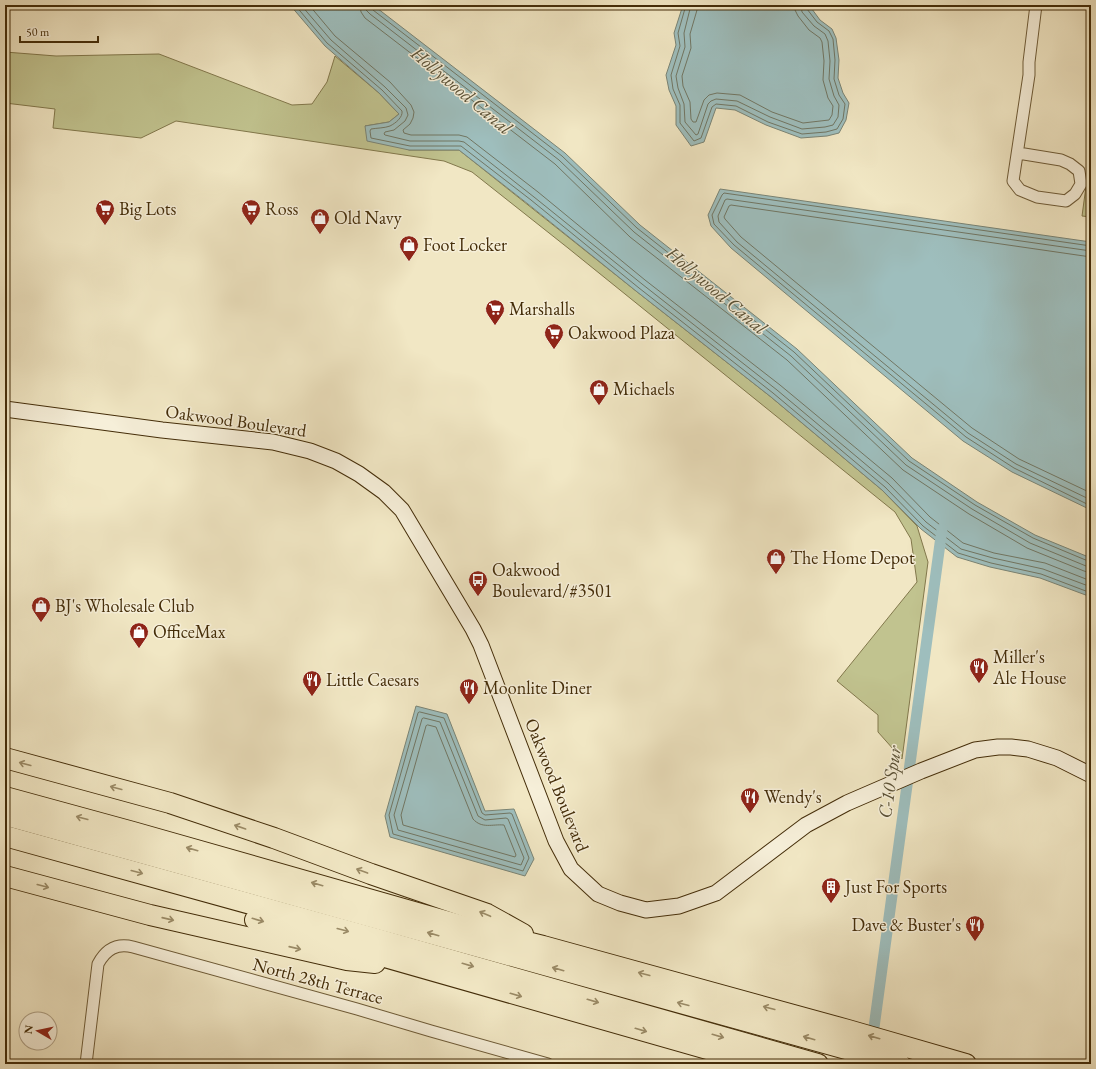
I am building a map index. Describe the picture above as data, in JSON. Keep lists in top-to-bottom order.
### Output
{
  "streets": {
    "street": ["Oakwood Boulevard", "North 28th Terrace"]
  },
  "water": ["Hollywood Canal", "C-10 Spur"],
  "places": {
    "supermarket": [
      "Big Lots",
      "Ross",
      "Marshalls",
      "Oakwood Plaza"
    ],
    "shop": [
      "Old Navy",
      "Foot Locker",
      "Michaels",
      "The Home Depot",
      "BJ's Wholesale Club",
      "OfficeMax"
    ],
    "bus stop": ["Oakwood Boulevard/#3501"],
    "restaurant": [
      "Miller's Ale House",
      "Little Caesars",
      "Moonlite Diner",
      "Wendy's",
      "Dave & Buster's"
    ],
    "building": ["Just For Sports"]
  },
  "scale_bar": "50 m",
  "north": "left"
}
